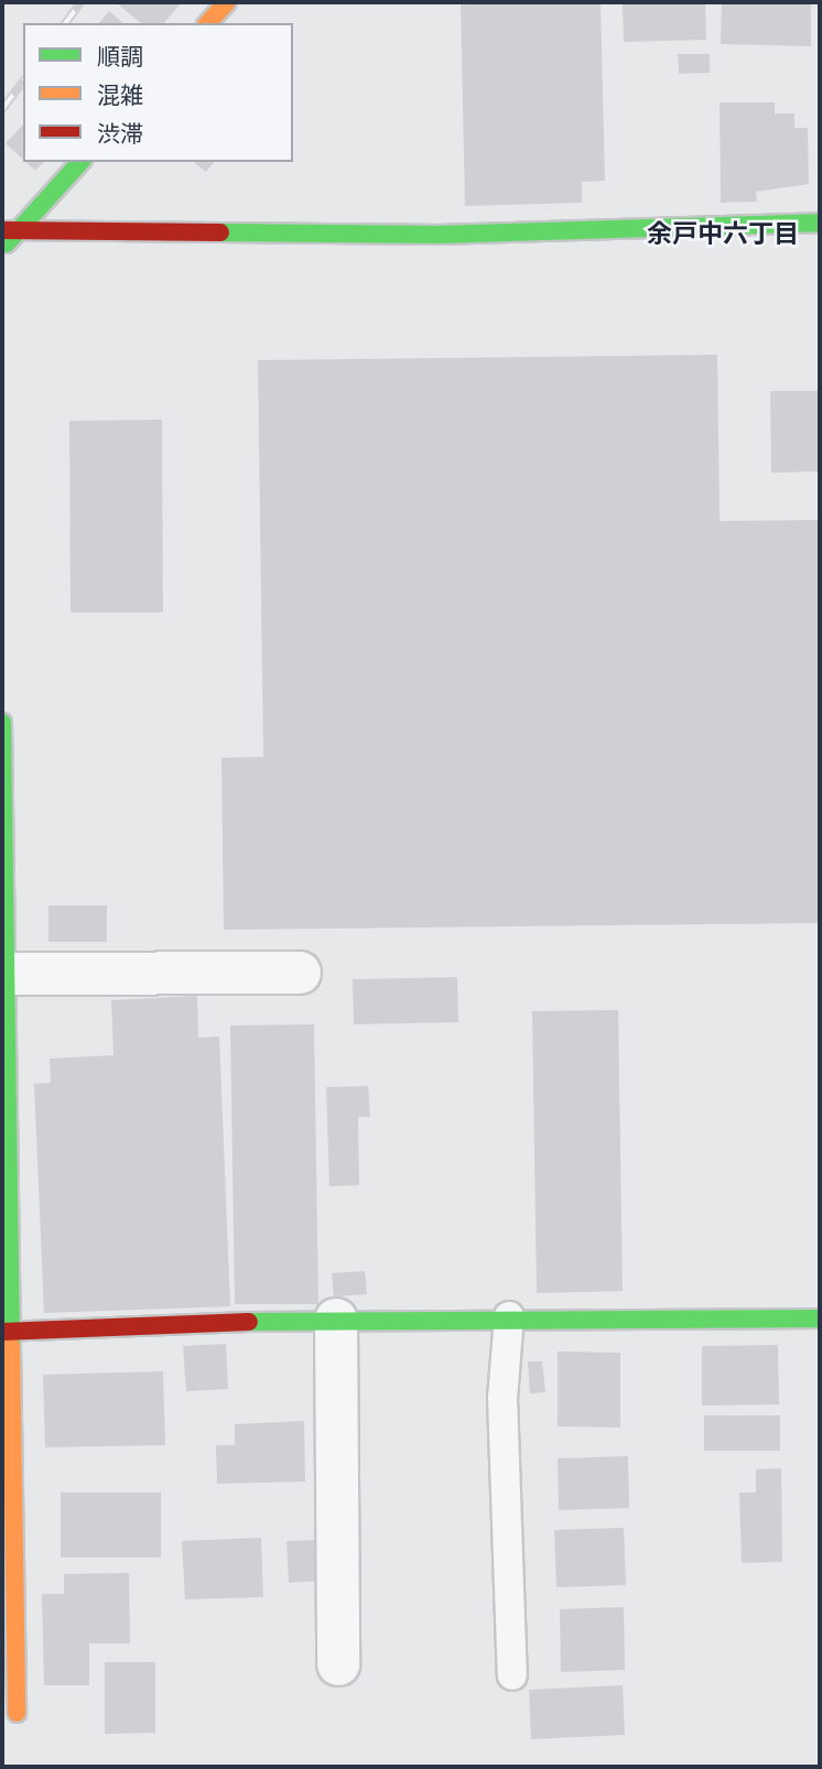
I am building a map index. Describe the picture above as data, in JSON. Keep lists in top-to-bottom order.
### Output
{
  "districts": ["余戸中六丁目"],
  "legend": ["順調", "混雑", "渋滞"]
}
